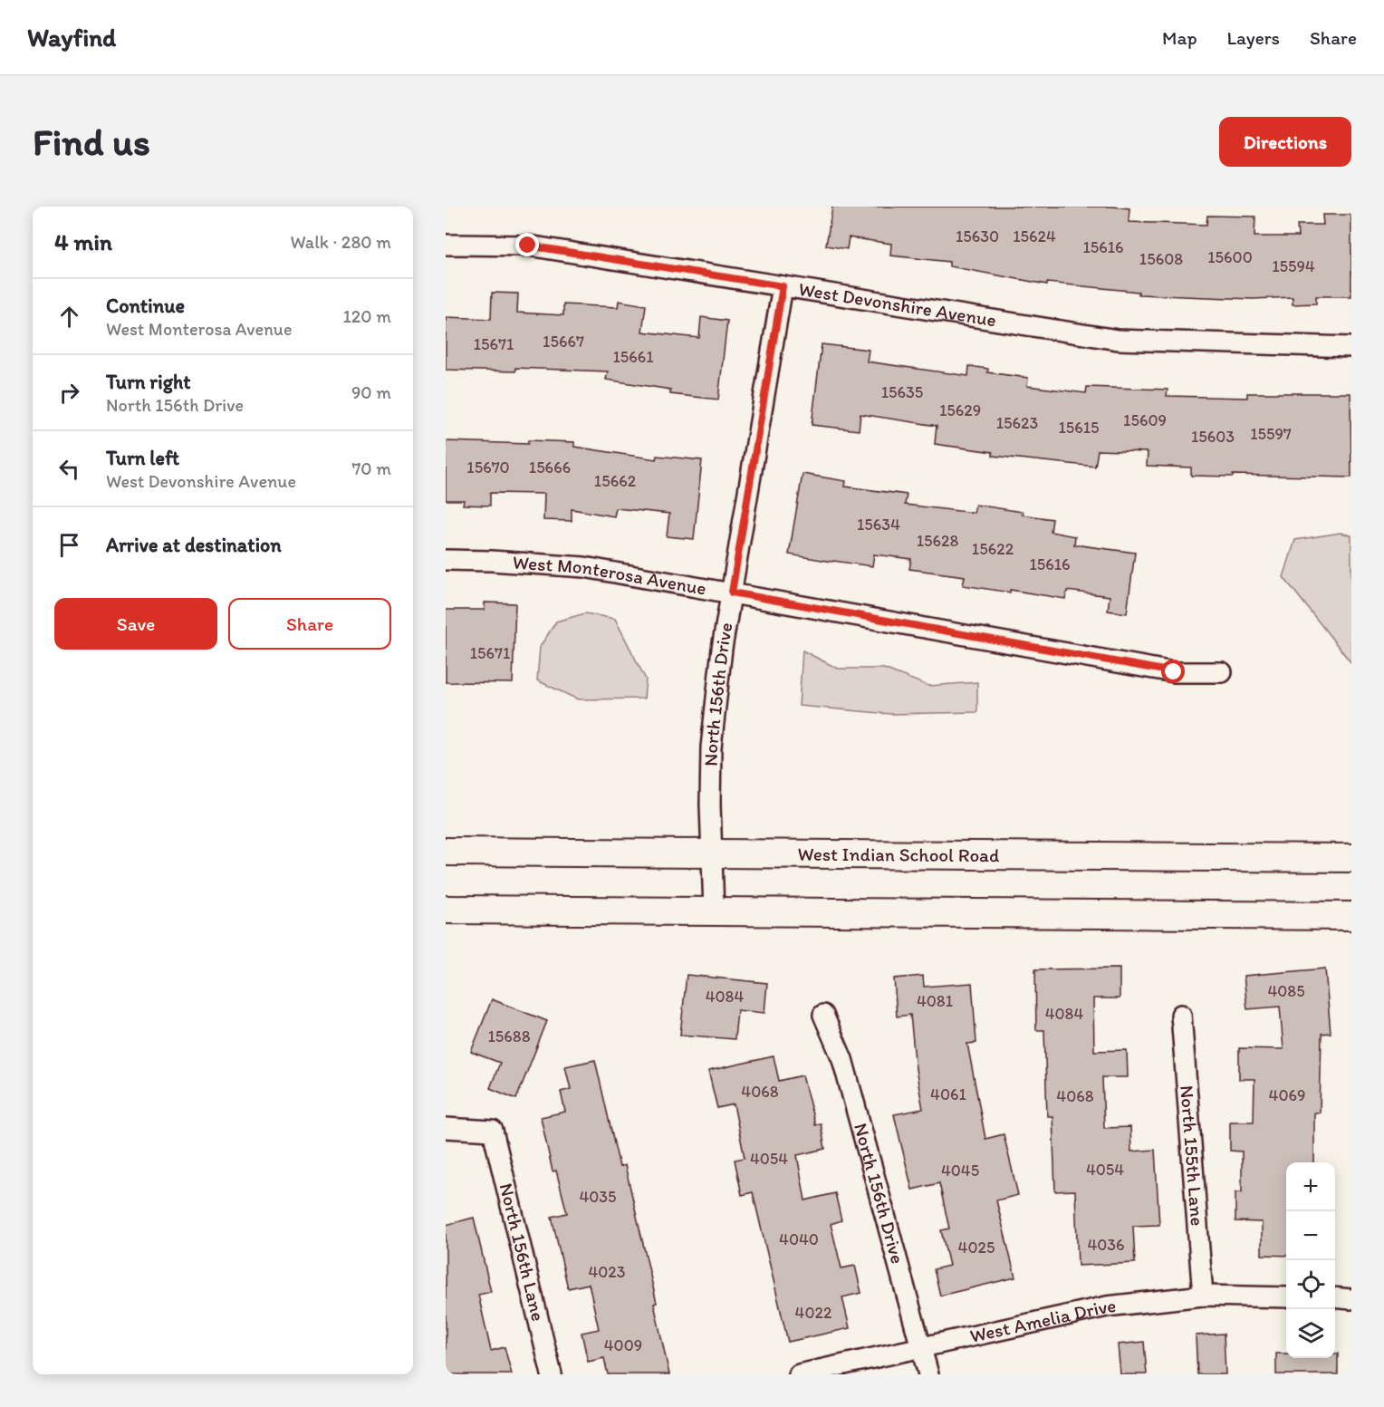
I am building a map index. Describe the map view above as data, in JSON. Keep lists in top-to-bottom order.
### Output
{
  "streets": {
    "main road": ["West Indian School Road"],
    "street": [
      "West Devonshire Avenue",
      "West Monterosa Avenue",
      "North 156th Drive",
      "North 155th Lane",
      "North 156th Lane",
      "West Amelia Drive"
    ]
  },
  "crossings": [
    ["West Devonshire Avenue", "North 156th Drive"],
    ["West Monterosa Avenue", "North 156th Drive"],
    ["North 156th Drive", "West Indian School Road"],
    ["North 156th Drive", "West Amelia Drive"],
    ["North 155th Lane", "West Amelia Drive"]
  ],
  "house_numbers": [
    "15630",
    "15624",
    "15616",
    "15600",
    "15608",
    "15594",
    "15667",
    "15671",
    "15661",
    "15635",
    "15629",
    "15609",
    "15623",
    "15615",
    "15597",
    "15603",
    "15670",
    "15666",
    "15662",
    "15634",
    "15628",
    "15622",
    "15616",
    "15671",
    "4085",
    "4084",
    "4081",
    "4084",
    "15688",
    "4068",
    "4061",
    "4069",
    "4068",
    "4054",
    "4054",
    "4045",
    "4035",
    "4040",
    "4036",
    "4025",
    "4023",
    "4022",
    "4009"
  ],
  "page": {
    "header": "Wayfind",
    "nav": ["Map", "Layers", "Share"],
    "buttons": [
      "Directions",
      ["Save", "Share"]
    ],
    "title": "Find us",
    "heading": ["4 min", "Walk · 280 m"],
    "list": [
      ["Continue", "West Monterosa Avenue", "120 m"],
      ["Turn right", "North 156th Drive", "90 m"],
      ["Turn left", "West Devonshire Avenue", "70 m"],
      "Arrive at destination"
    ],
    "map_buttons": ["+", "−"]
  }
}
